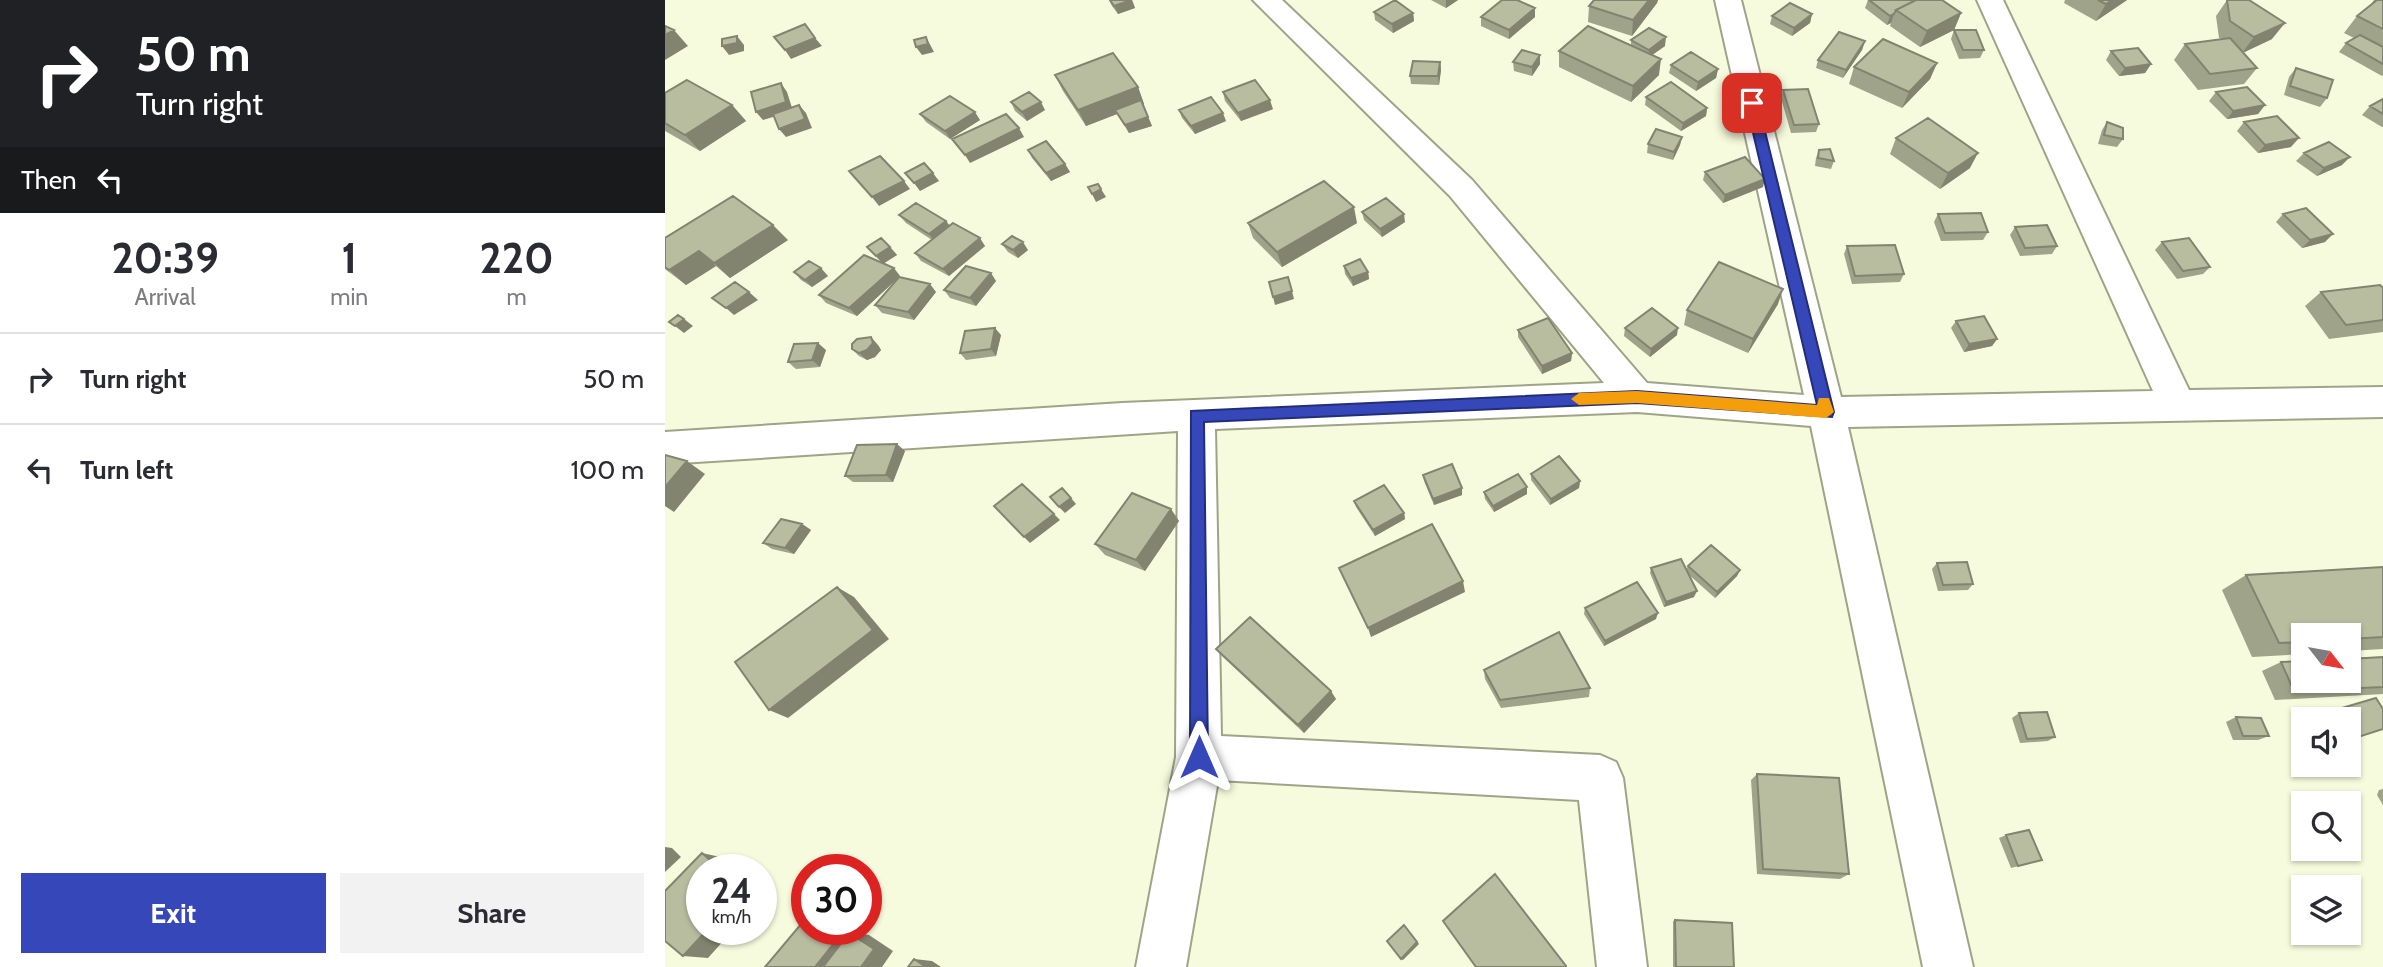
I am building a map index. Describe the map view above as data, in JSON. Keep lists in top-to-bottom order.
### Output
{
  "north": "bottom right",
  "page": {
    "turn": ["50 m", "Turn right"],
    "then": "Then",
    "eta": [
      "20:39",
      "Arrival",
      "1",
      "min",
      "220",
      "m"
    ],
    "list": [
      {
        "name": "Turn right",
        "value": "50 m"
      },
      {
        "name": "Turn left",
        "value": "100 m"
      }
    ],
    "speed": "24 km/h",
    "limit": "30",
    "buttons": ["Exit", "Share"]
  }
}
